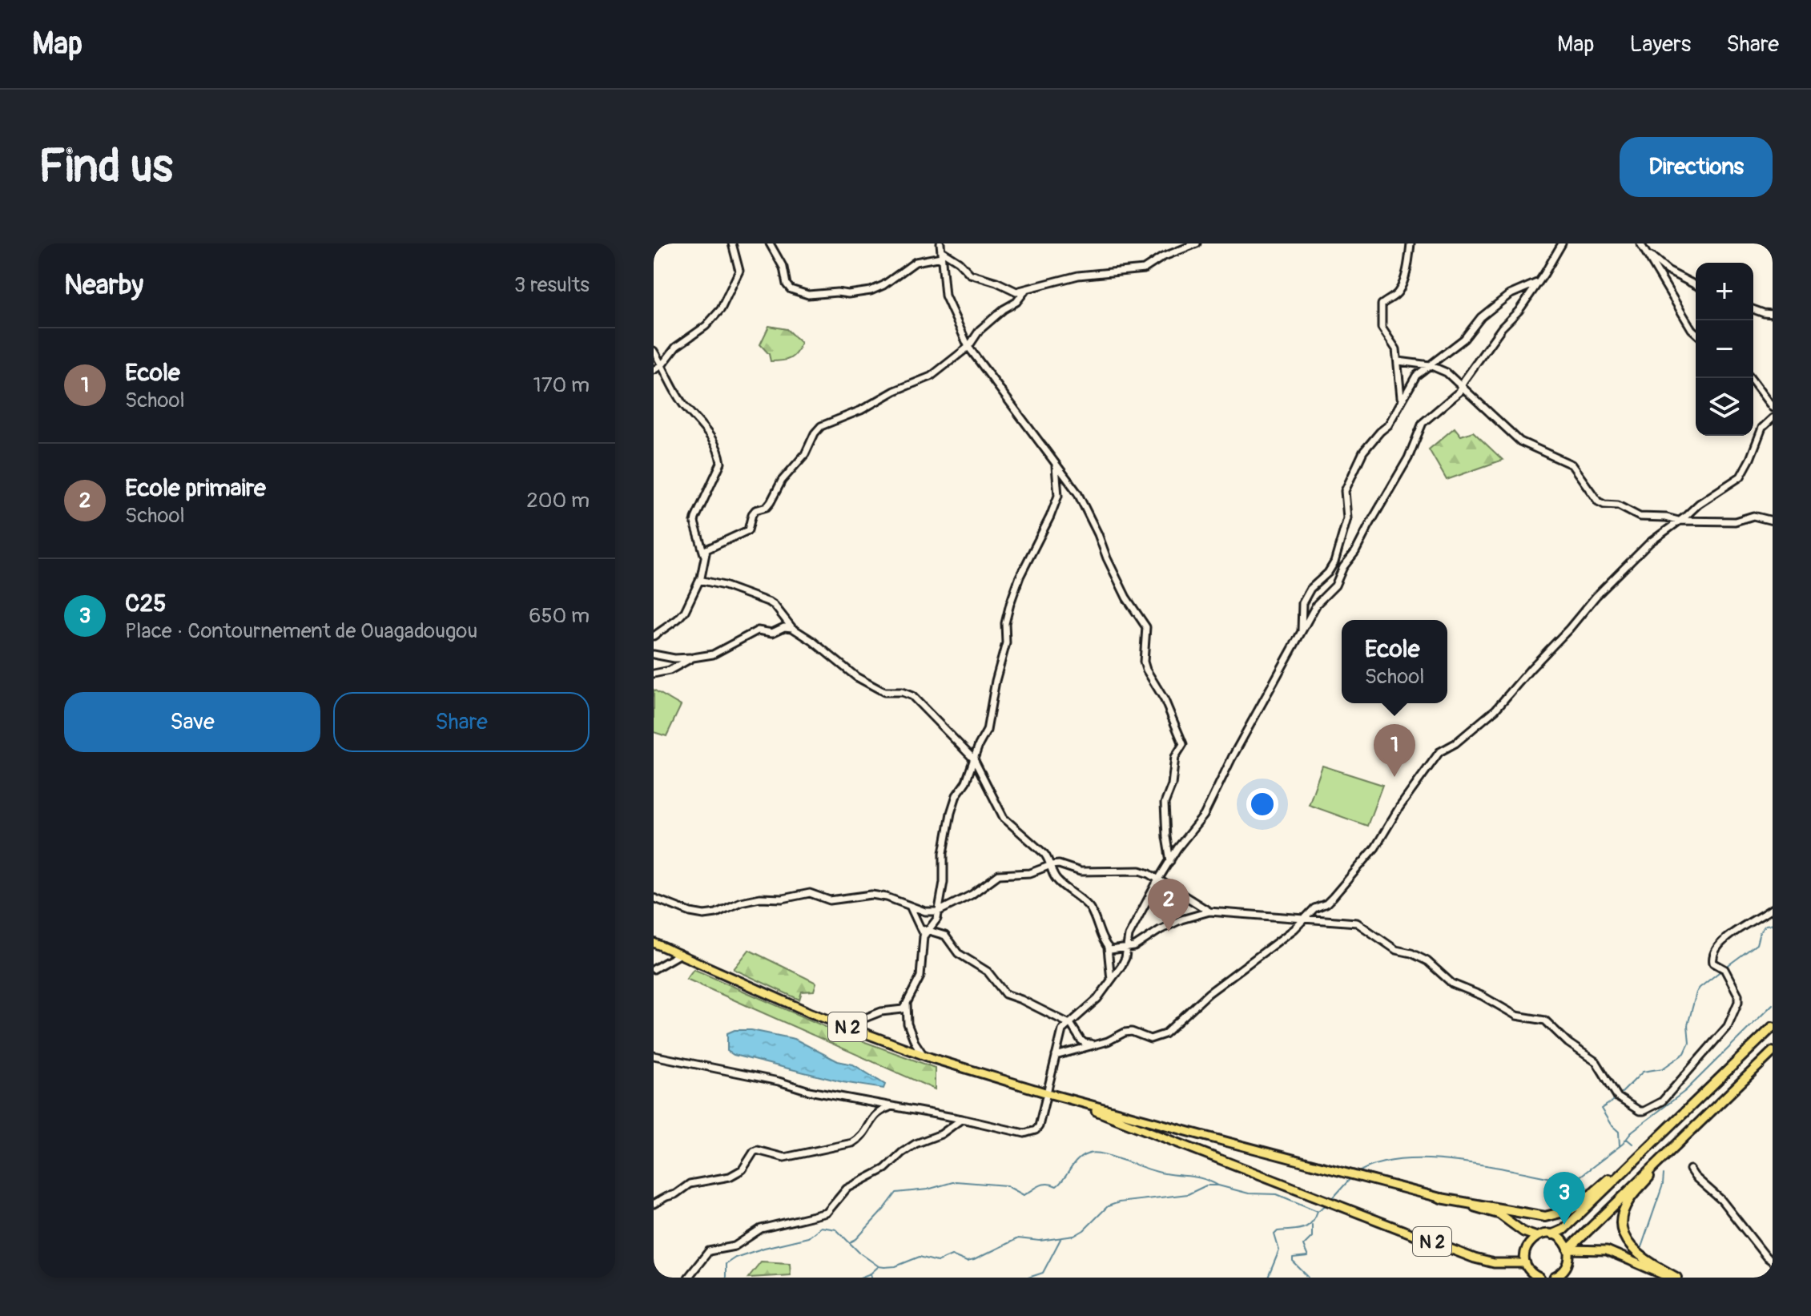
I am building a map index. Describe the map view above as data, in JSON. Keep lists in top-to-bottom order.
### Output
{
  "streets": {
    "main road": ["N 2"]
  },
  "page": {
    "header": "Map",
    "nav": ["Map", "Layers", "Share"],
    "buttons": [
      "Directions",
      ["Save", "Share"]
    ],
    "title": "Find us",
    "heading": ["Nearby", "3 results"],
    "map_buttons": ["+", "−"],
    "list": [
      {
        "mark": "1",
        "name": "Ecole",
        "note": "School",
        "value": "170 m"
      },
      {
        "mark": "2",
        "name": "Ecole primaire",
        "note": "School",
        "value": "200 m"
      },
      {
        "mark": "3",
        "name": "C25",
        "note": "Place · Contournement de Ouagadougou",
        "value": "650 m"
      }
    ],
    "popup": ["Ecole", "School"],
    "pins": ["1", "2", "3"]
  }
}
